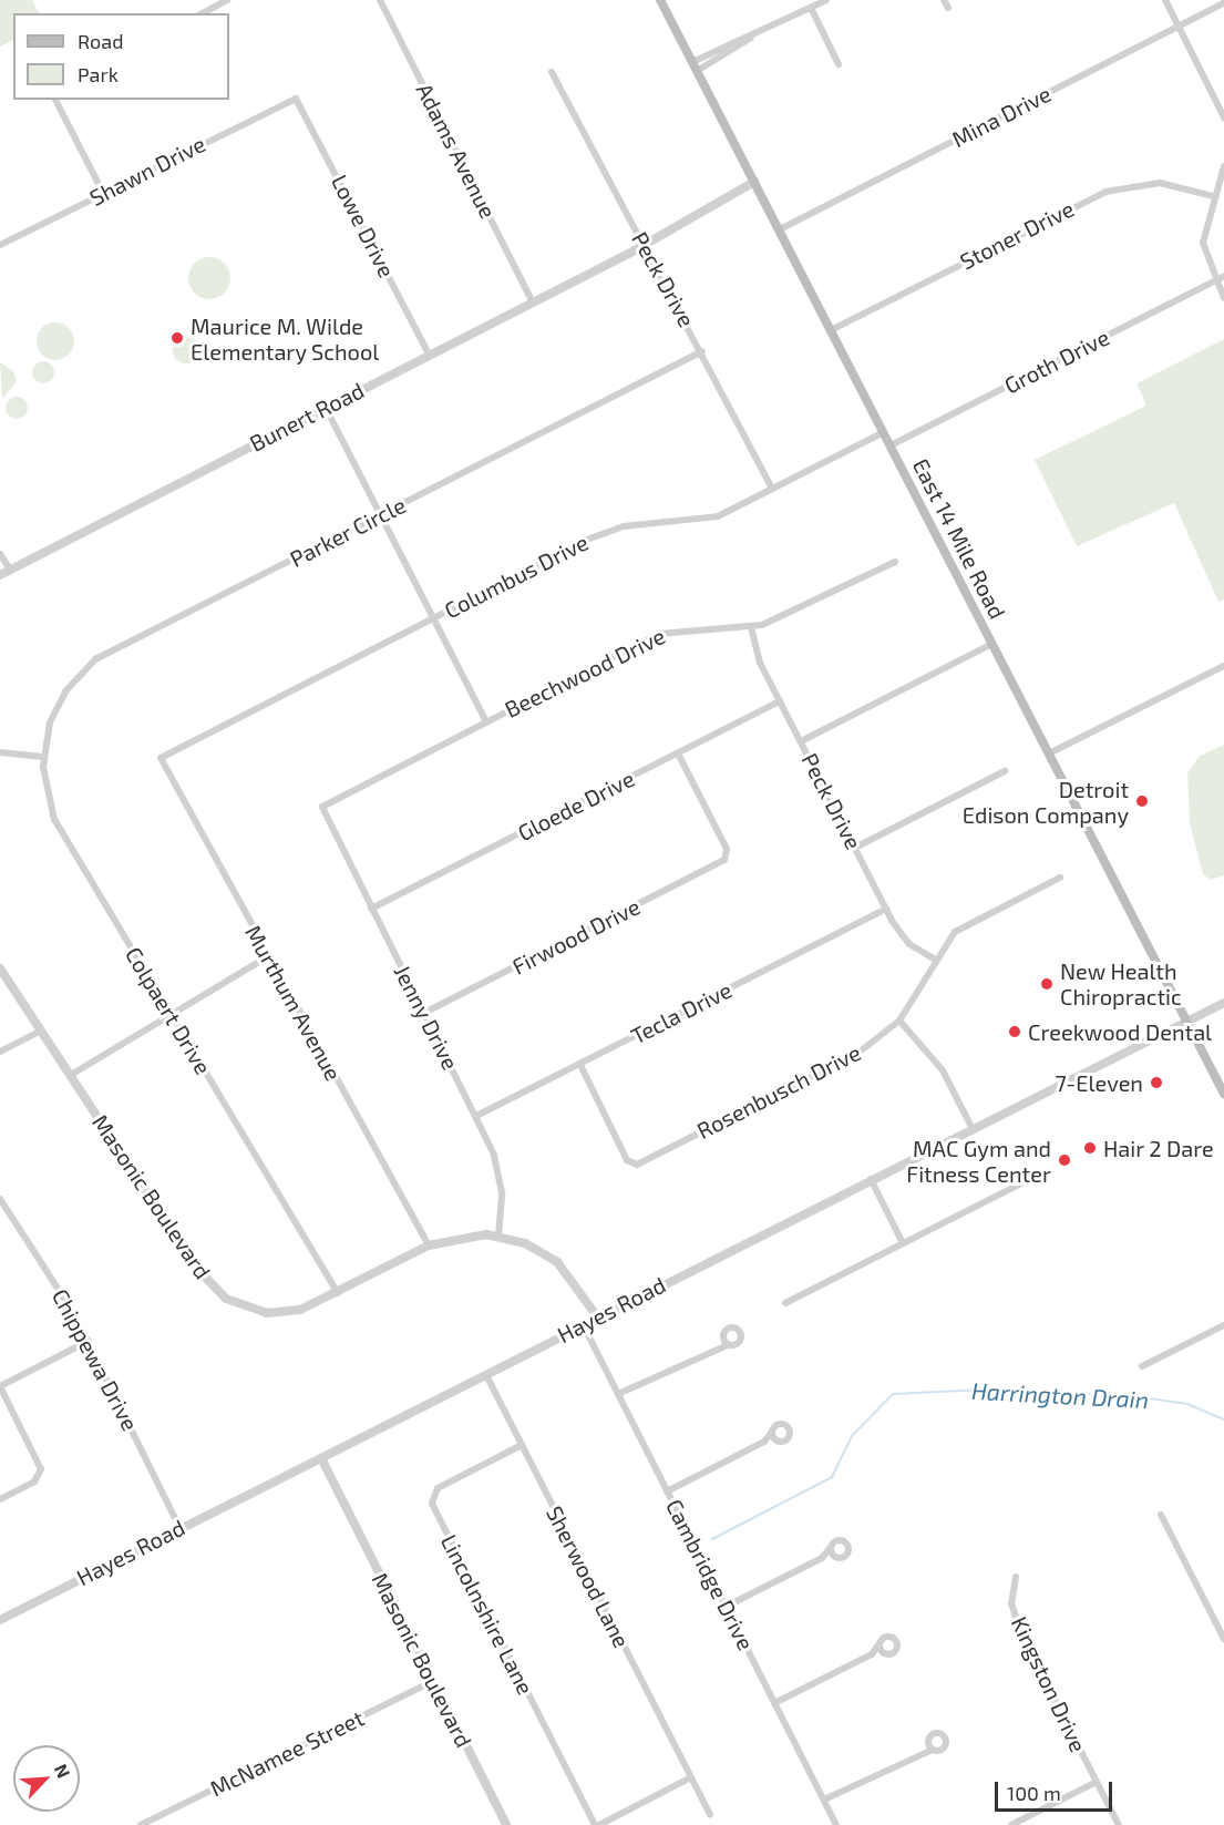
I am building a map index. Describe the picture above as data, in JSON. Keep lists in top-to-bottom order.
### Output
{
  "streets": {
    "main road": ["East 14 Mile Road"],
    "street": [
      "Mina Drive",
      "Adams Avenue",
      "Shawn Drive",
      "Lowe Drive",
      "Stoner Drive",
      "Peck Drive",
      "Groth Drive",
      "Bunert Road",
      "Parker Circle",
      "Columbus Drive",
      "Beechwood Drive",
      "Gloede Drive",
      "Firwood Drive",
      "Murthum Avenue",
      "Colpaert Drive",
      "Tecla Drive",
      "Jenny Drive",
      "Rosenbusch Drive",
      "Masonic Boulevard",
      "Hayes Road",
      "Chippewa Drive",
      "Cambridge Drive",
      "Sherwood Lane",
      "Lincolnshire Lane",
      "Kingston Drive",
      "McNamee Street"
    ]
  },
  "crossings": [
    ["Mina Drive", "East 14 Mile Road"],
    ["Adams Avenue", "Bunert Road"],
    ["Shawn Drive", "Lowe Drive"],
    ["Lowe Drive", "Bunert Road"],
    ["Stoner Drive", "East 14 Mile Road"],
    ["Peck Drive", "Bunert Road"],
    ["Peck Drive", "Parker Circle"],
    ["Peck Drive", "Columbus Drive"],
    ["Peck Drive", "Beechwood Drive"],
    ["Peck Drive", "Gloede Drive"],
    ["Peck Drive", "Tecla Drive"],
    ["Peck Drive", "Rosenbusch Drive"],
    ["Groth Drive", "East 14 Mile Road"],
    ["Bunert Road", "East 14 Mile Road"],
    ["Parker Circle", "Colpaert Drive"],
    ["East 14 Mile Road", "Columbus Drive"],
    ["East 14 Mile Road", "Hayes Road"],
    ["Columbus Drive", "Murthum Avenue"],
    ["Beechwood Drive", "Jenny Drive"],
    ["Gloede Drive", "Firwood Drive"],
    ["Gloede Drive", "Jenny Drive"],
    ["Firwood Drive", "Jenny Drive"],
    ["Murthum Avenue", "Masonic Boulevard"],
    ["Colpaert Drive", "Masonic Boulevard"],
    ["Tecla Drive", "Jenny Drive"],
    ["Tecla Drive", "Rosenbusch Drive"],
    ["Jenny Drive", "Masonic Boulevard"],
    ["Masonic Boulevard", "Hayes Road"],
    ["Masonic Boulevard", "McNamee Street"],
    ["Hayes Road", "Chippewa Drive"],
    ["Hayes Road", "Cambridge Drive"],
    ["Hayes Road", "Sherwood Lane"],
    ["Sherwood Lane", "Lincolnshire Lane"]
  ],
  "water": ["Harrington Drain"],
  "places": [
    "Maurice M. Wilde Elementary School",
    "Detroit Edison Company",
    "New Health Chiropractic",
    "Creekwood Dental",
    "7-Eleven",
    "Hair 2 Dare",
    "MAC Gym and Fitness Center"
  ],
  "legend": ["Road", "Park"],
  "scale_bar": "100 m",
  "north": "top right"
}
